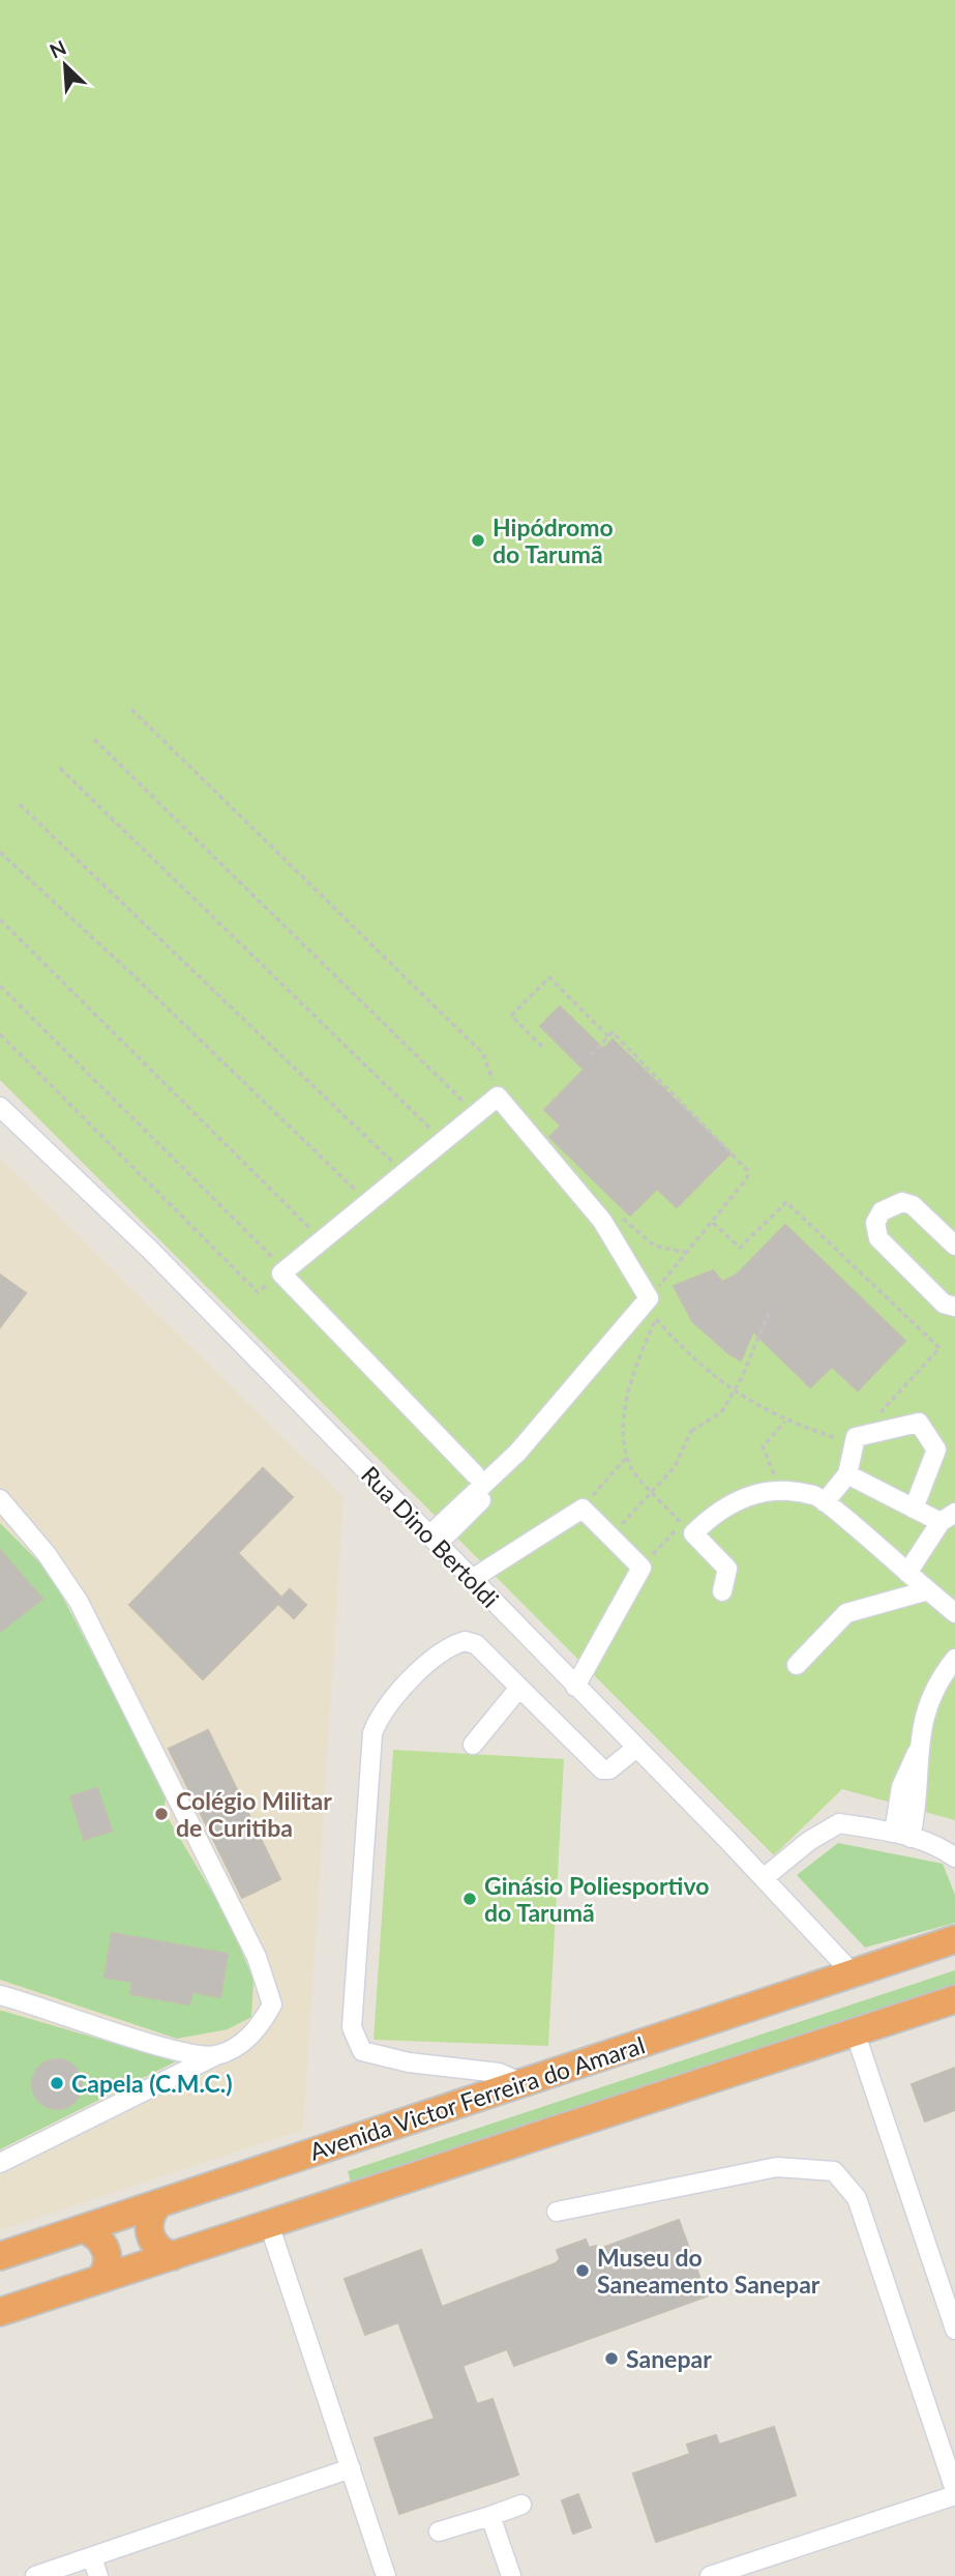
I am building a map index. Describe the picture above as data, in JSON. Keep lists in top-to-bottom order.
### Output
{
  "streets": {
    "highway": ["Avenida Victor Ferreira do Amaral"],
    "street": ["Rua Dino Bertoldi"]
  },
  "crossings": [
    ["Rua Dino Bertoldi", "Avenida Victor Ferreira do Amaral"]
  ],
  "places": [
    "Hipódromo do Tarumã",
    "Colégio Militar de Curitiba",
    "Ginásio Poliesportivo do Tarumã",
    "Capela (C.M.C.)",
    "Museu do Saneamento Sanepar",
    "Sanepar"
  ],
  "north": "top left"
}
